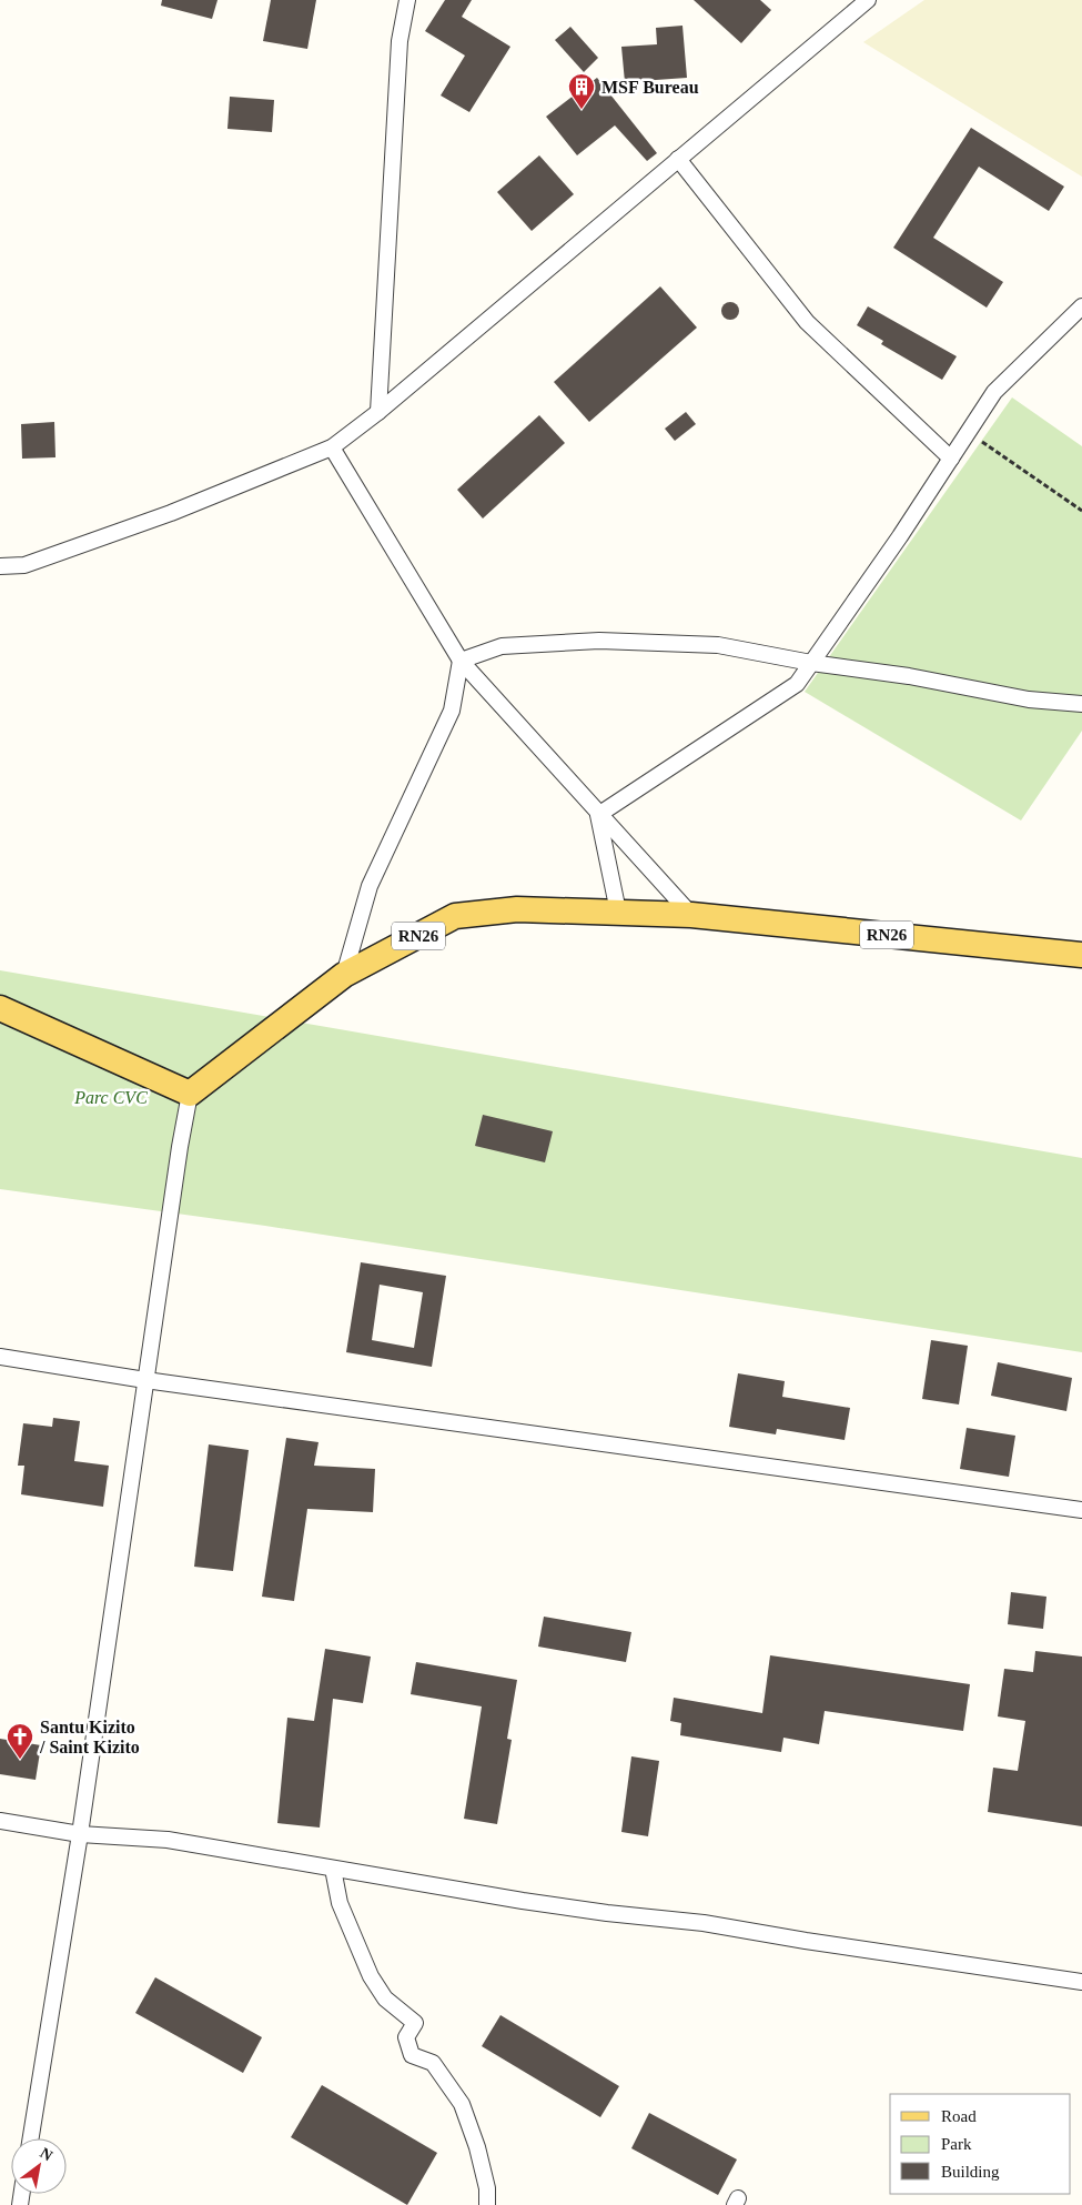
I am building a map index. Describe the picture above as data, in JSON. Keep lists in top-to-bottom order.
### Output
{
  "streets": {
    "main road": ["RN26"]
  },
  "parks": ["Parc CVC"],
  "places": {
    "building": ["MSF Bureau"],
    "church": ["Santu Kizito / Saint Kizito"]
  },
  "legend": ["Road", "Park", "Building"],
  "north": "top right"
}
